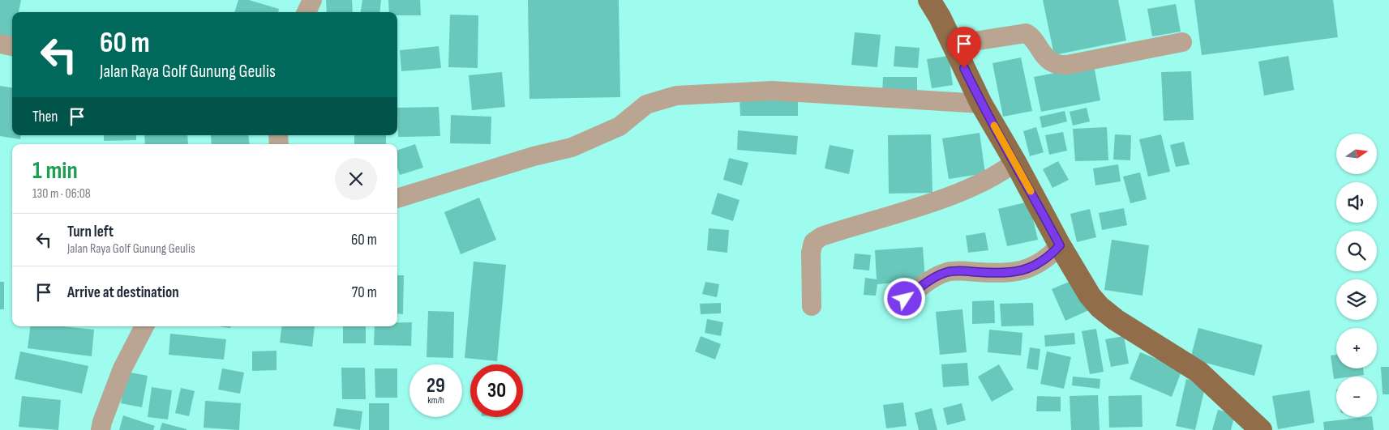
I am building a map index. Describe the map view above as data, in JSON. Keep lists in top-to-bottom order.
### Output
{
  "north": "right",
  "page": {
    "turn": ["60 m", "Jalan Raya Golf Gunung Geulis"],
    "then": "Then",
    "map_buttons": ["+", "−"],
    "heading": ["1 min", "130 m · 06:08"],
    "list": [
      {
        "name": "Turn left",
        "note": "Jalan Raya Golf Gunung Geulis",
        "value": "60 m"
      },
      {
        "name": "Arrive at destination",
        "value": "70 m"
      }
    ],
    "speed": "29 km/h",
    "limit": "30"
  }
}
